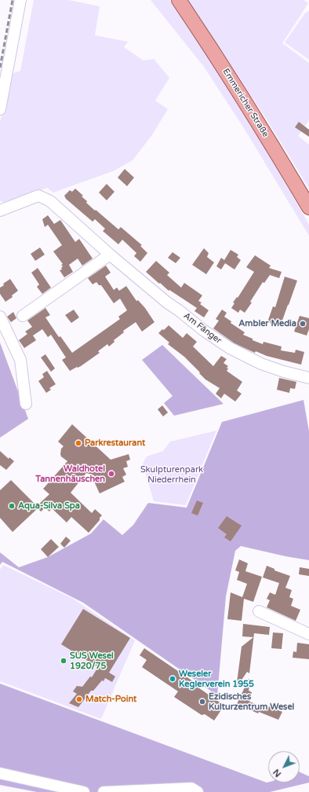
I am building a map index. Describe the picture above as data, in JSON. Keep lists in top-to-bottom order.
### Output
{
  "streets": {
    "main road": ["Emmericher Straße"],
    "street": ["Am Fänger"]
  },
  "parks": ["Skulpturenpark Niederrhein"],
  "places": [
    "Ambler Media",
    "Parkrestaurant",
    "Waldhotel Tannenhäuschen",
    "Aqua-Silva Spa",
    "SUS Wesel 1920/75",
    "Weseler Keglerverein 1955",
    "Match-Point",
    "Ezidisches Kulturzentrum Wesel"
  ],
  "north": "bottom left"
}
